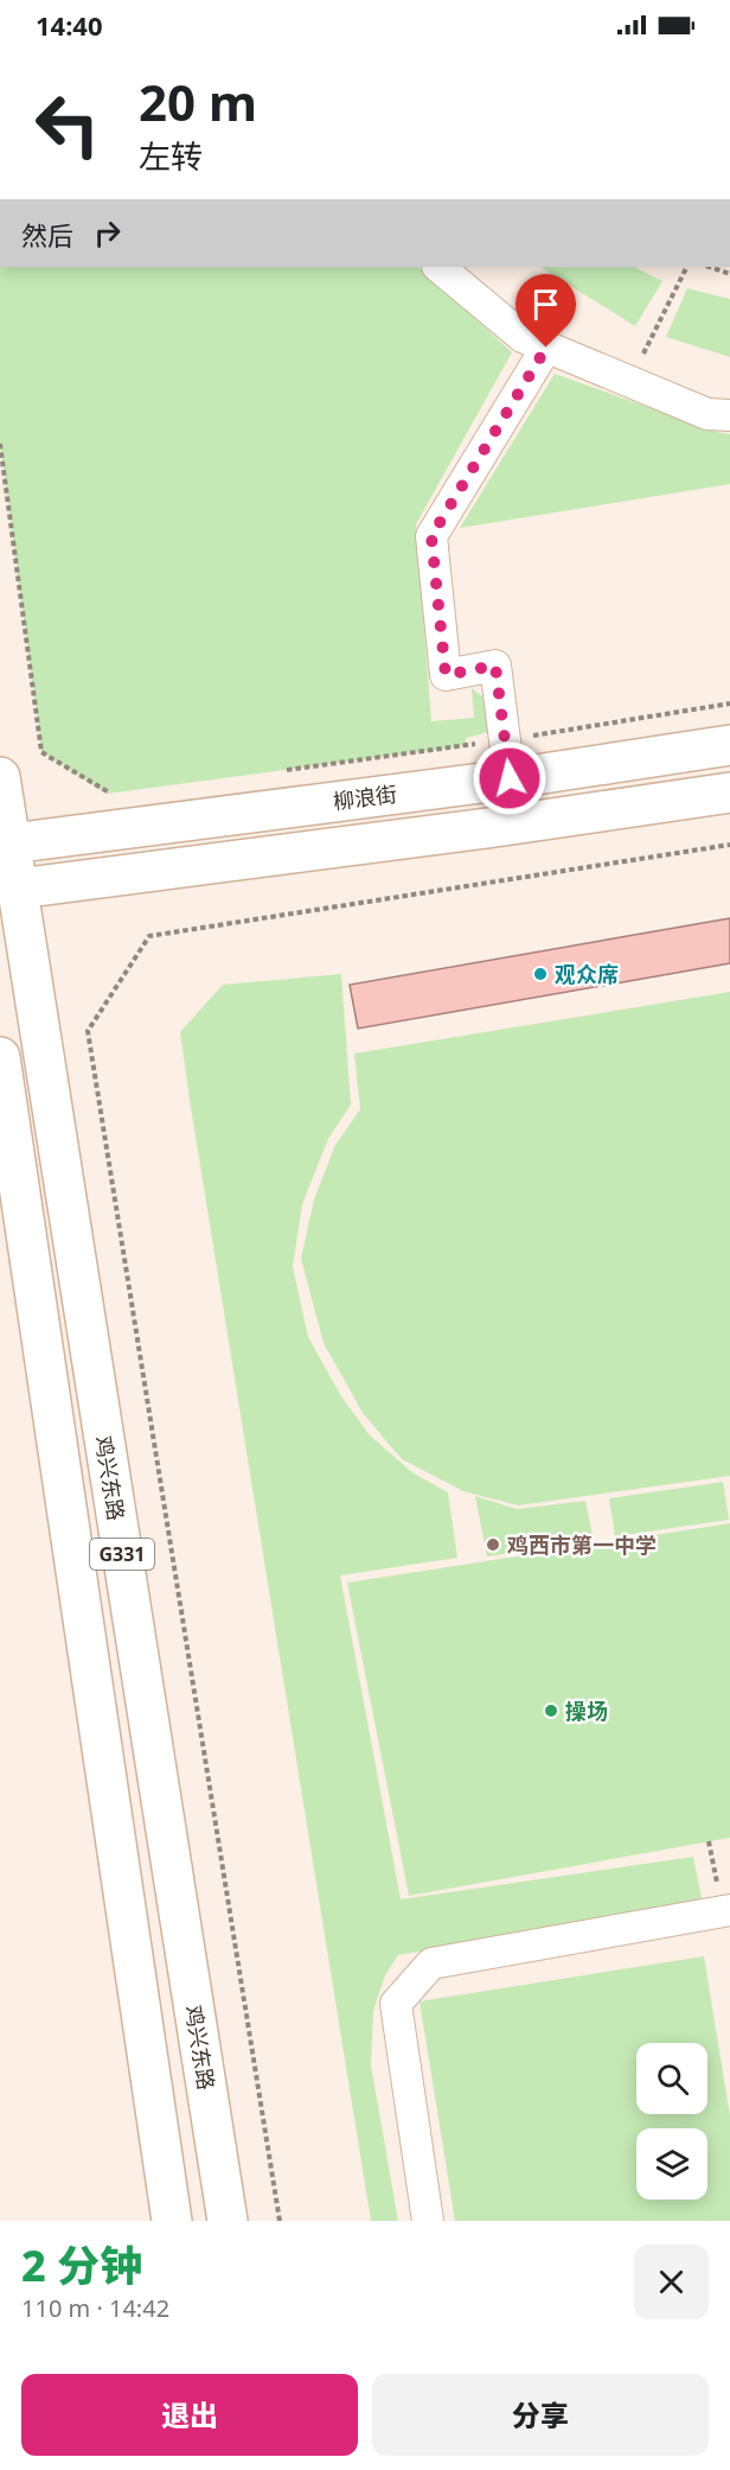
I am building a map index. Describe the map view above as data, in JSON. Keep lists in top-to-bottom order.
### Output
{
  "streets": {
    "main road": ["柳浪街", "鸡兴东路", "G331"]
  },
  "crossings": [
    ["柳浪街", "鸡兴东路"]
  ],
  "places": ["观众席", "鸡西市第一中学", "操场"],
  "page": {
    "status": "14:40",
    "turn": ["20 m", "左转"],
    "then": "然后",
    "heading": ["2 分钟", "110 m · 14:42"],
    "buttons": ["退出", "分享"]
  }
}
